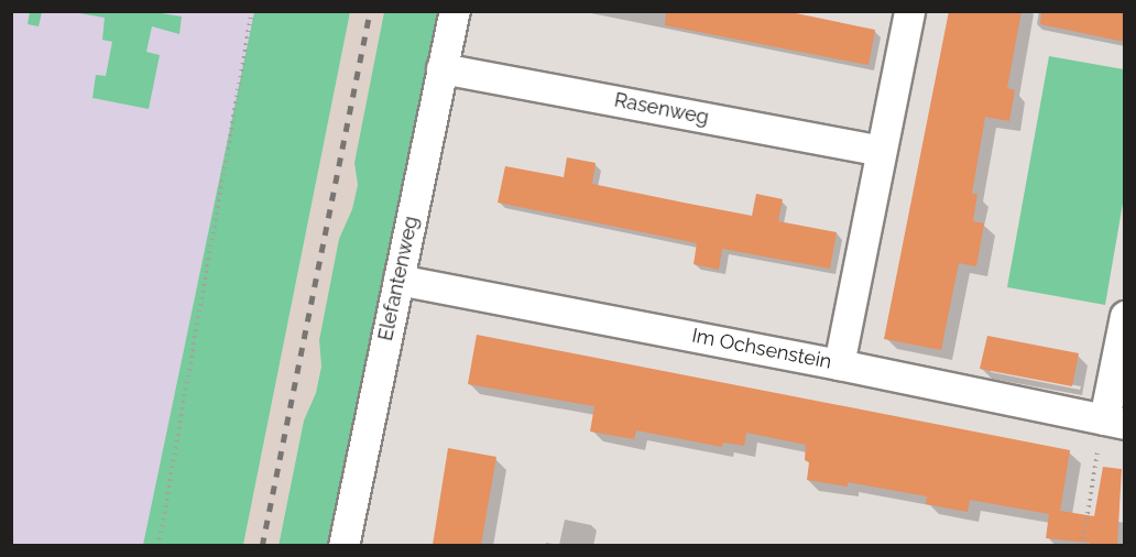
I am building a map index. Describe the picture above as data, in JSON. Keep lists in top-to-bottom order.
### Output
{
  "streets": {
    "street": ["Rasenweg", "Elefantenweg", "Im Ochsenstein"]
  },
  "crossings": [
    ["Rasenweg", "Elefantenweg"],
    ["Elefantenweg", "Im Ochsenstein"]
  ]
}
